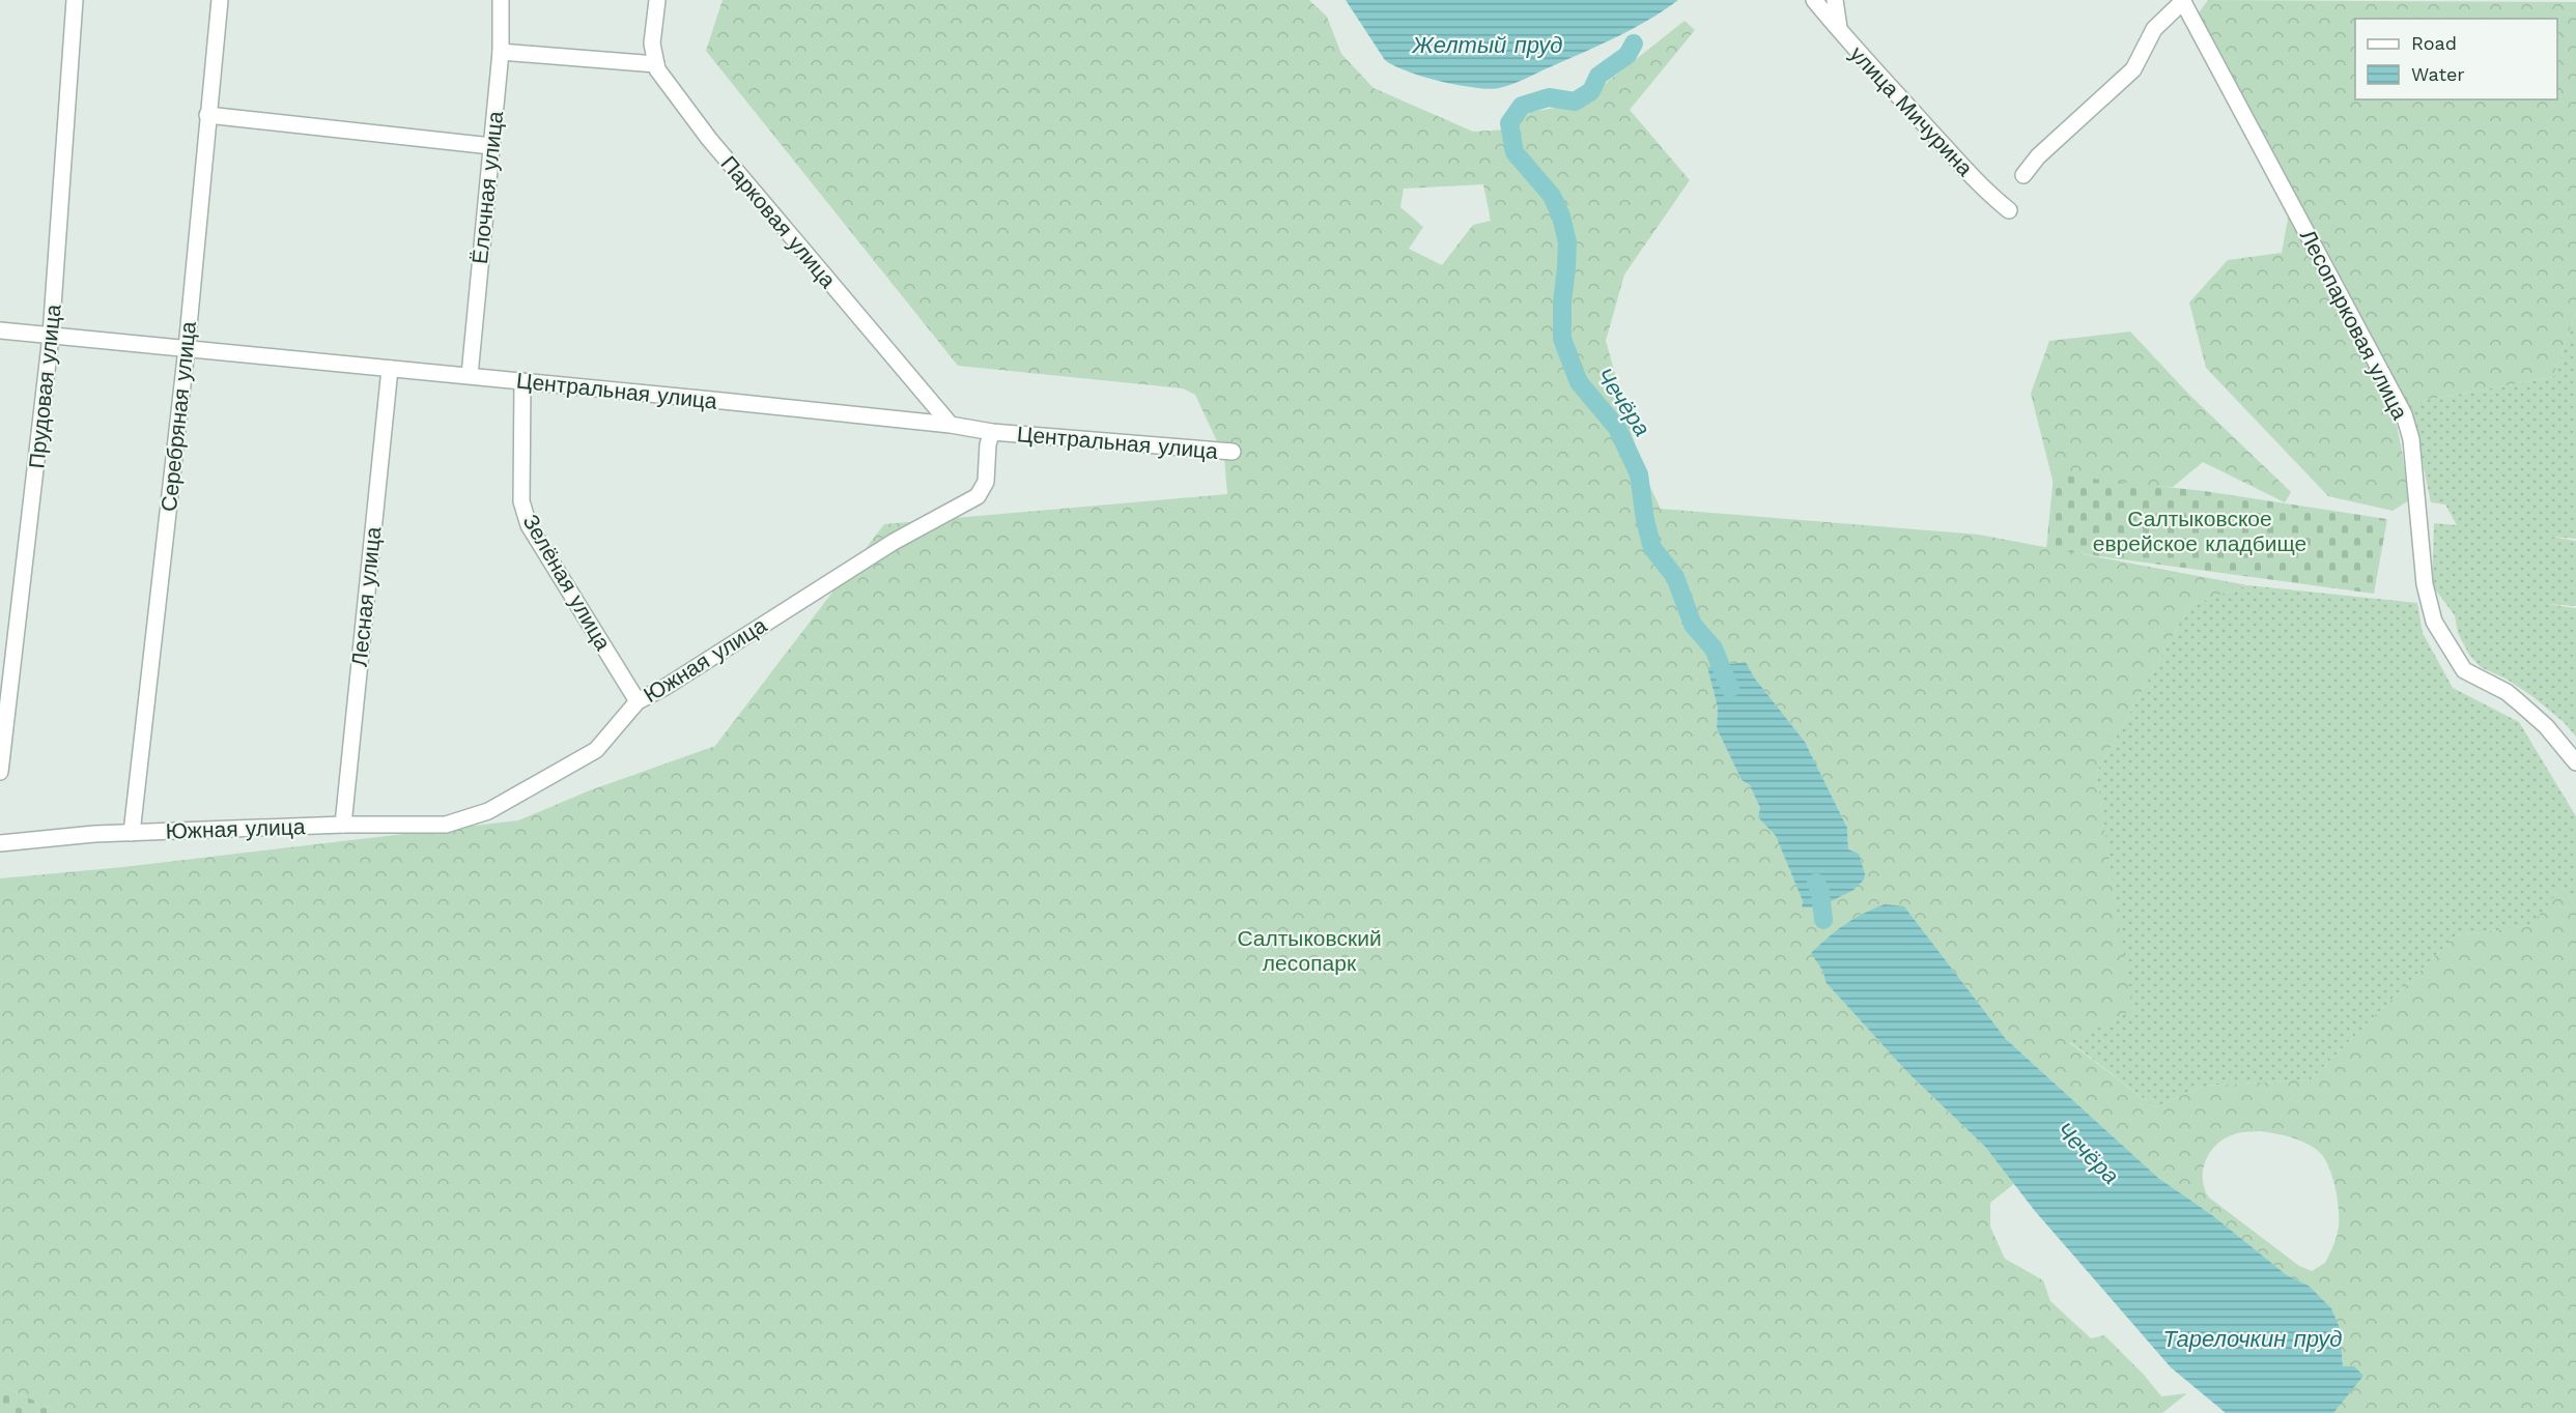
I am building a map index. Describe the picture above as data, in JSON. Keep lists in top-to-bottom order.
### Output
{
  "streets": {
    "street": [
      "улица Мичурина",
      "Ёлочная улица",
      "Парковая улица",
      "Лесопарковая улица",
      "Прудовая улица",
      "Центральная улица",
      "Серебряная улица",
      "Зелёная улица",
      "Лесная улица",
      "Южная улица"
    ]
  },
  "crossings": [
    ["Ёлочная улица", "Центральная улица"],
    ["Парковая улица", "Центральная улица"],
    ["Прудовая улица", "Центральная улица"],
    ["Центральная улица", "Серебряная улица"],
    ["Центральная улица", "Зелёная улица"],
    ["Центральная улица", "Лесная улица"],
    ["Центральная улица", "Южная улица"],
    ["Серебряная улица", "Южная улица"],
    ["Зелёная улица", "Южная улица"],
    ["Лесная улица", "Южная улица"]
  ],
  "water": ["Желтый пруд", "Чечёра", "Тарелочкин пруд"],
  "parks": ["Салтыковское еврейское кладбище", "Салтыковский лесопарк"],
  "legend": ["Road", "Water"]
}
